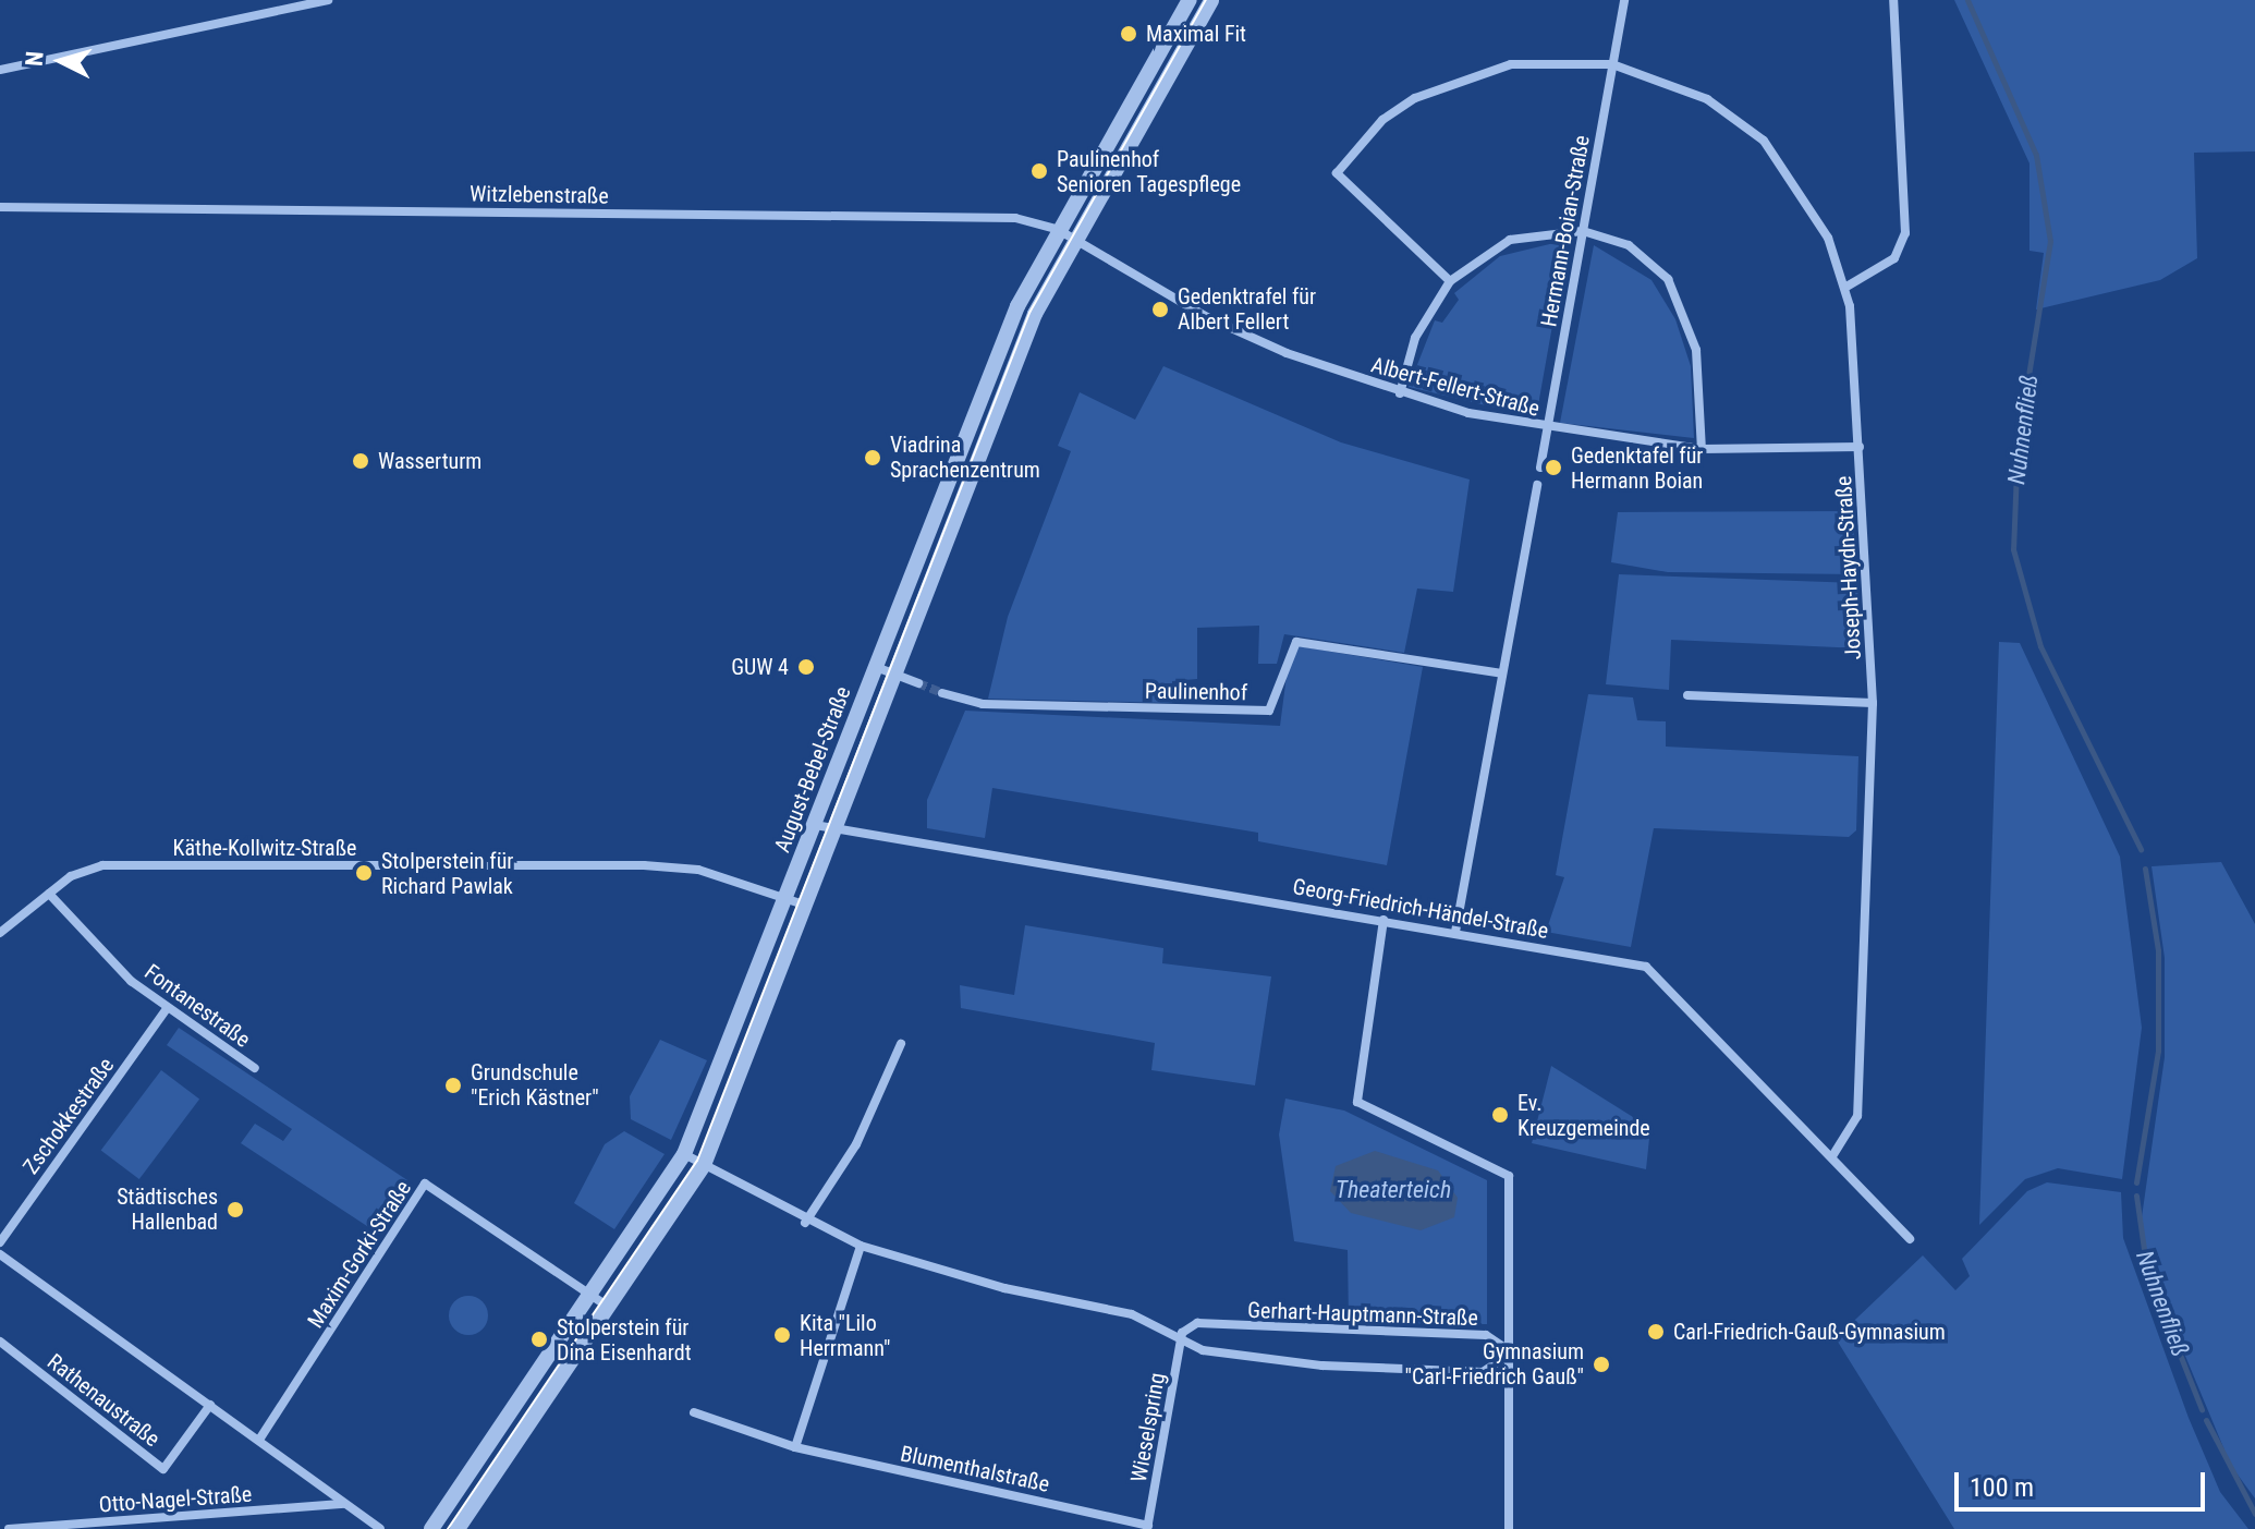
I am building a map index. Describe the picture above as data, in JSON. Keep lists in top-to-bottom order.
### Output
{
  "streets": {
    "street": [
      "Witzlebenstraße",
      "Hermann-Boian-Straße",
      "Albert-Fellert-Straße",
      "Joseph-Haydn-Straße",
      "Paulinenhof",
      "August-Bebel-Straße",
      "Käthe-Kollwitz-Straße",
      "Georg-Friedrich-Händel-Straße",
      "Fontanestraße",
      "Zschokkestraße",
      "Maxim-Gorki-Straße",
      "Gerhart-Hauptmann-Straße",
      "Rathenaustraße",
      "Wieselspring",
      "Blumenthalstraße",
      "Otto-Nagel-Straße"
    ]
  },
  "crossings": [
    ["Witzlebenstraße", "Albert-Fellert-Straße"],
    ["Witzlebenstraße", "August-Bebel-Straße"],
    ["Hermann-Boian-Straße", "Albert-Fellert-Straße"],
    ["Hermann-Boian-Straße", "Joseph-Haydn-Straße"],
    ["Albert-Fellert-Straße", "Joseph-Haydn-Straße"],
    ["Albert-Fellert-Straße", "August-Bebel-Straße"],
    ["Joseph-Haydn-Straße", "Georg-Friedrich-Händel-Straße"],
    ["August-Bebel-Straße", "Käthe-Kollwitz-Straße"],
    ["August-Bebel-Straße", "Georg-Friedrich-Händel-Straße"],
    ["August-Bebel-Straße", "Maxim-Gorki-Straße"],
    ["August-Bebel-Straße", "Gerhart-Hauptmann-Straße"],
    ["Käthe-Kollwitz-Straße", "Fontanestraße"],
    ["Fontanestraße", "Zschokkestraße"],
    ["Gerhart-Hauptmann-Straße", "Wieselspring"],
    ["Wieselspring", "Blumenthalstraße"]
  ],
  "water": ["Nuhnenfließ", "Theaterteich"],
  "places": [
    "Maximal Fit",
    "Paulinenhof Senioren Tagespflege",
    "Gedenktrafel für Albert Fellert",
    "Viadrina Sprachenzentrum",
    "Wasserturm",
    "Gedenktafel für Hermann Boian",
    "GUW 4",
    "Stolperstein für Richard Pawlak",
    "Grundschule \"Erich Kästner\"",
    "Ev. Kreuzgemeinde",
    "Städtisches Hallenbad",
    "Carl-Friedrich-Gauß-Gymnasium",
    "Kita \"Lilo Herrmann\"",
    "Stolperstein für Dina Eisenhardt",
    "Gymnasium \"Carl-Friedrich Gauß\""
  ],
  "scale_bar": "100 m",
  "north": "left"
}
